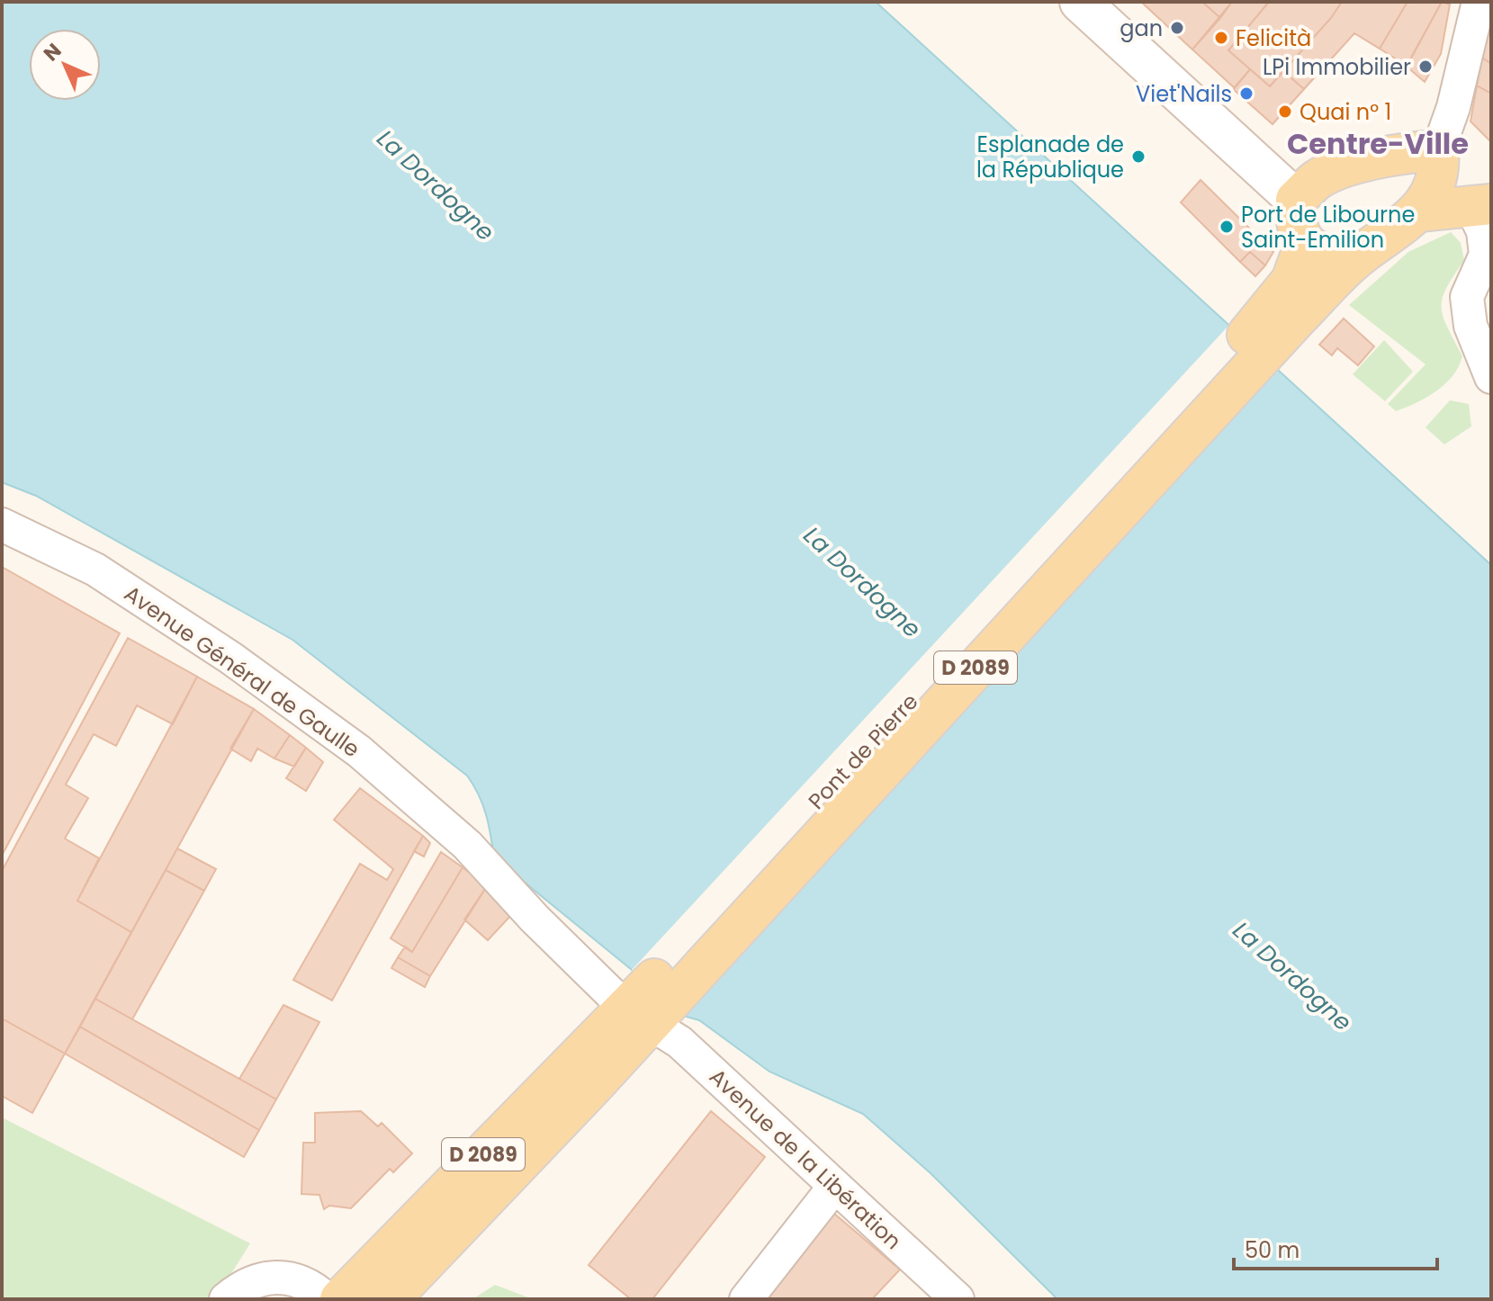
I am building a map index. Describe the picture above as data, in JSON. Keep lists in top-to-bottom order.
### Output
{
  "streets": {
    "main road": ["D 2089", "Pont de Pierre"],
    "street": ["Avenue Général de Gaulle", "Avenue de la Libération"]
  },
  "crossings": [
    ["D 2089", "Avenue Général de Gaulle"],
    ["D 2089", "Pont de Pierre"],
    ["D 2089", "Avenue de la Libération"],
    ["Avenue Général de Gaulle", "Pont de Pierre"],
    ["Avenue Général de Gaulle", "Avenue de la Libération"],
    ["Pont de Pierre", "Avenue de la Libération"]
  ],
  "districts": ["Centre-Ville"],
  "water": ["La Dordogne"],
  "places": [
    "gan",
    "Felicità",
    "LPi Immobilier",
    "Viet'Nails",
    "Quai n° 1",
    "Esplanade de la République",
    "Port de Libourne Saint-Emilion"
  ],
  "scale_bar": "50 m",
  "north": "top left"
}
